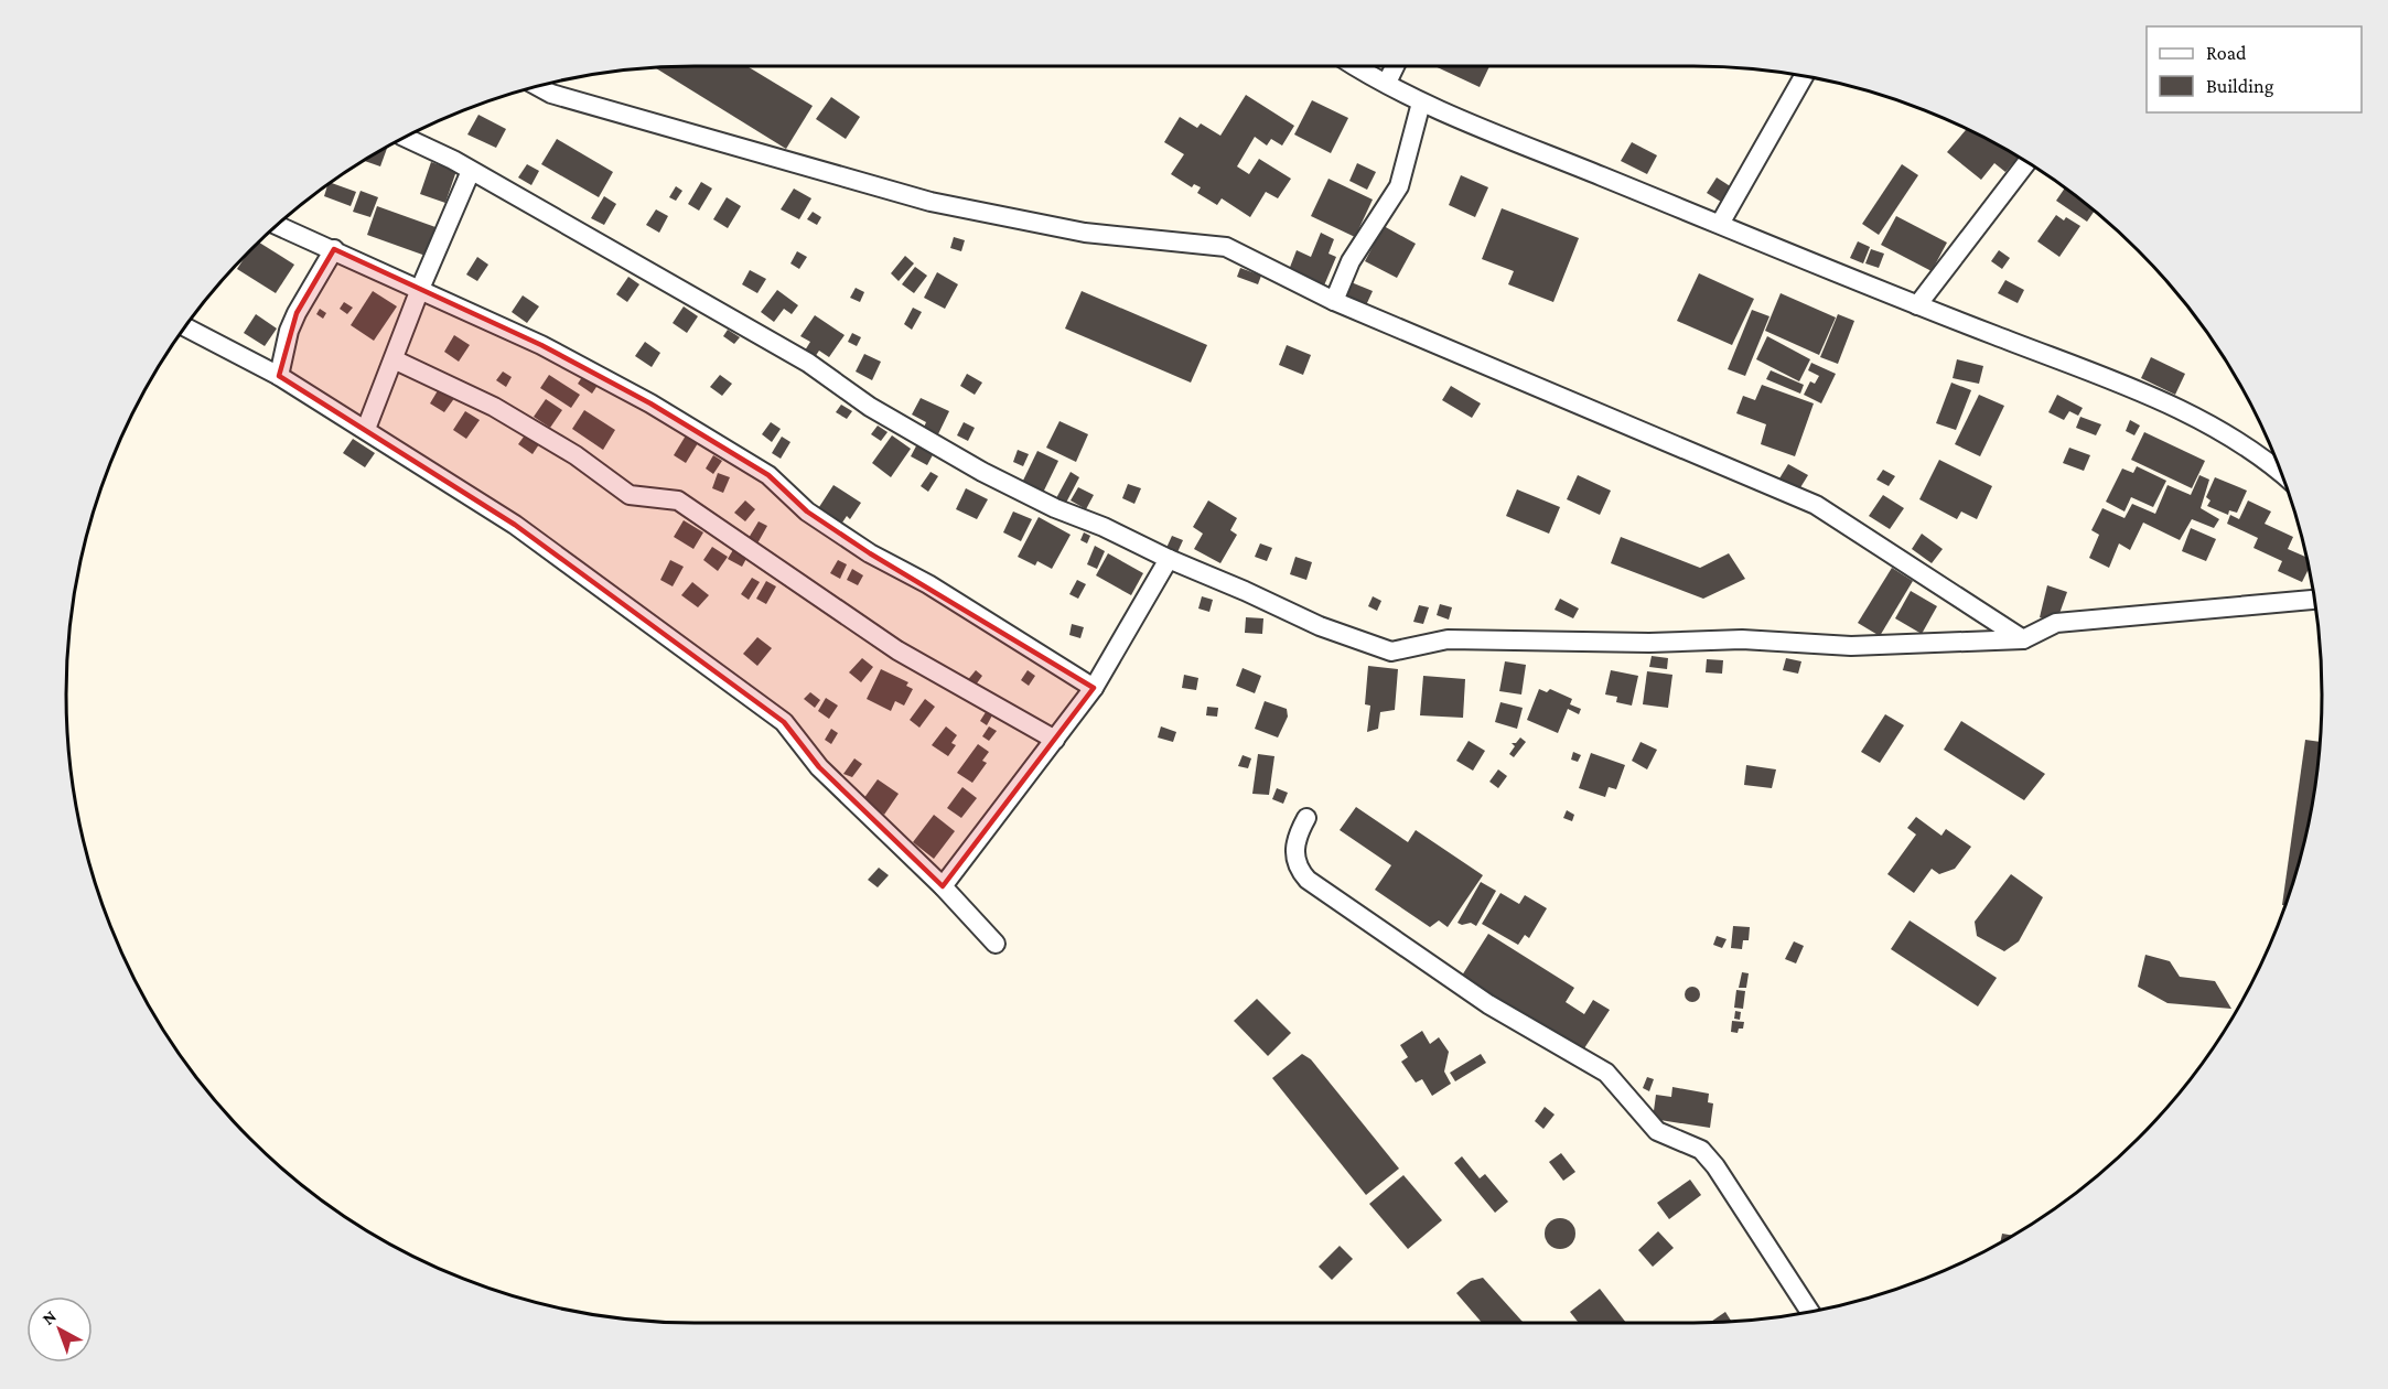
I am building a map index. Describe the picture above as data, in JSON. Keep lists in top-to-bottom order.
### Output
{
  "legend": ["Road", "Building"],
  "north": "top left"
}
